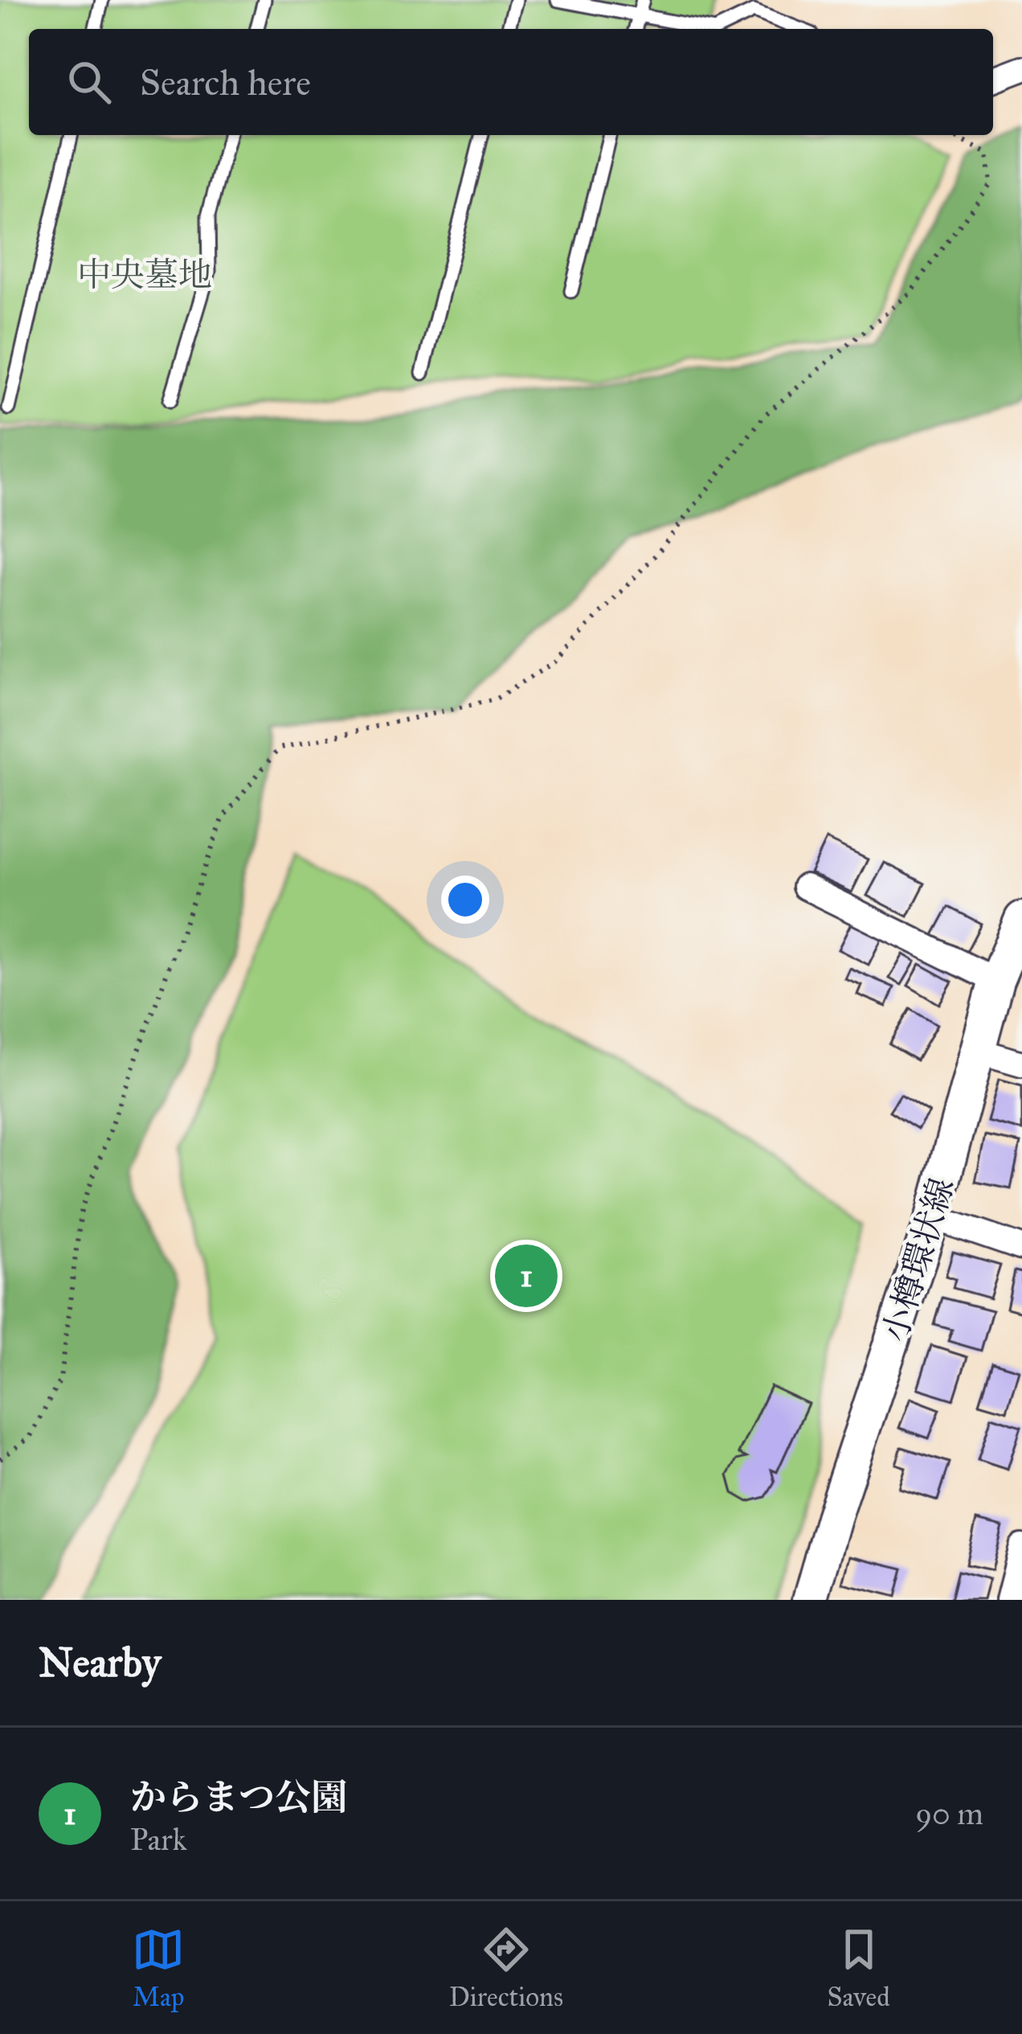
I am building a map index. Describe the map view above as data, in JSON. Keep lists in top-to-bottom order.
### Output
{
  "streets": {
    "main road": ["小樽環状線"]
  },
  "parks": ["中央墓地"],
  "page": {
    "search": "Search here",
    "pins": "1",
    "heading": "Nearby",
    "list": [
      {
        "mark": "1",
        "name": "からまつ公園",
        "note": "Park",
        "value": "90 m"
      }
    ],
    "nav": ["Map", "Directions", "Saved"]
  }
}
